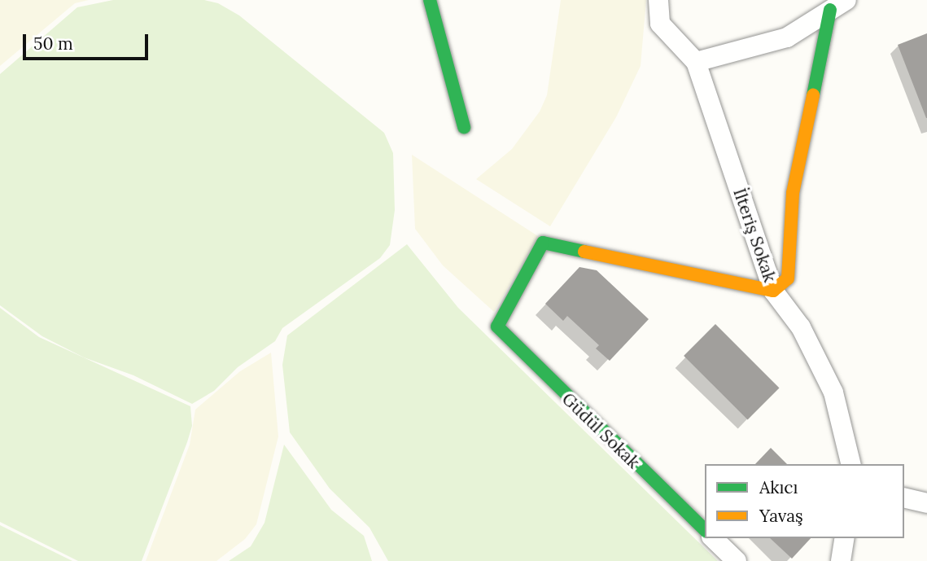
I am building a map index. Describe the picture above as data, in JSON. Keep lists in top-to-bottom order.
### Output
{
  "streets": {
    "street": ["İlteriş Sokak", "Güdül Sokak"]
  },
  "crossings": [
    ["İlteriş Sokak", "Güdül Sokak"]
  ],
  "legend": ["Akıcı", "Yavaş"],
  "scale_bar": "50 m"
}
